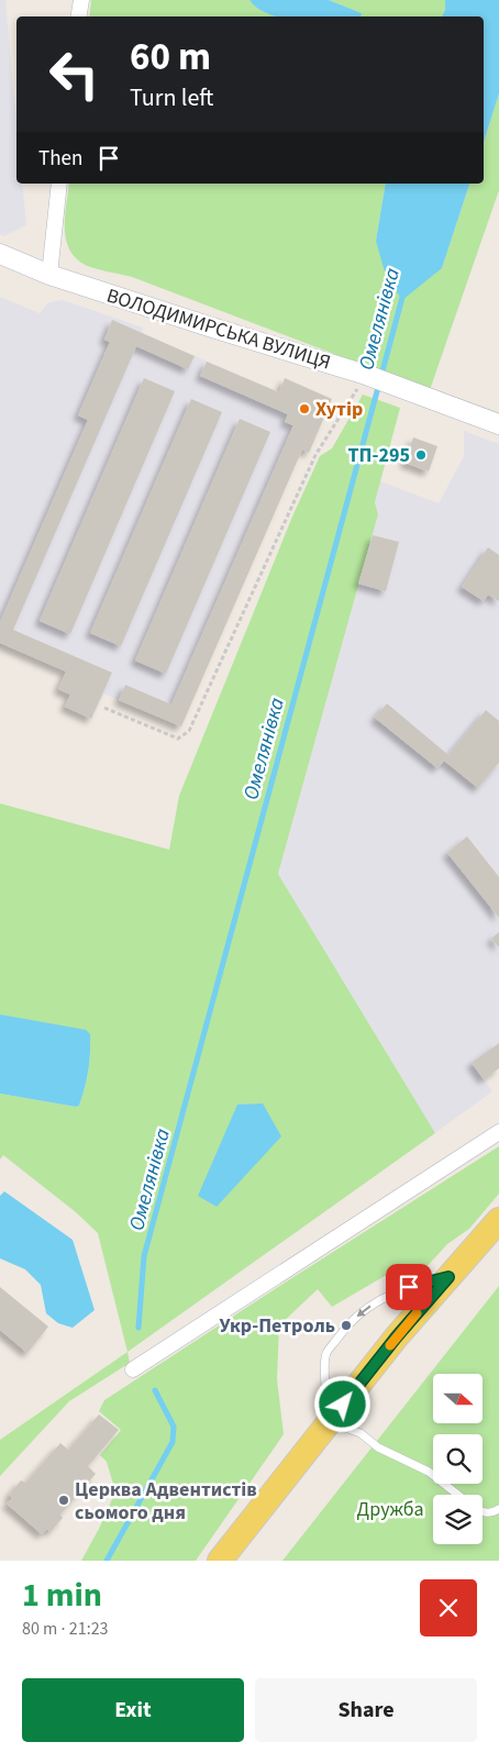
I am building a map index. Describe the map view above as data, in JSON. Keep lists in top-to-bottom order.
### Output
{
  "streets": {
    "street": ["ВОЛОДИМИРСЬКА ВУЛИЦЯ"]
  },
  "water": ["Омелянівка"],
  "parks": ["Дружба"],
  "places": [
    "Хутір",
    "ТП-295",
    "Укр-Петроль",
    "Церква Адвентистів сьомого дня"
  ],
  "north": "right",
  "page": {
    "turn": ["60 m", "Turn left"],
    "then": "Then",
    "heading": ["1 min", "80 m · 21:23"],
    "buttons": ["Exit", "Share"]
  }
}
